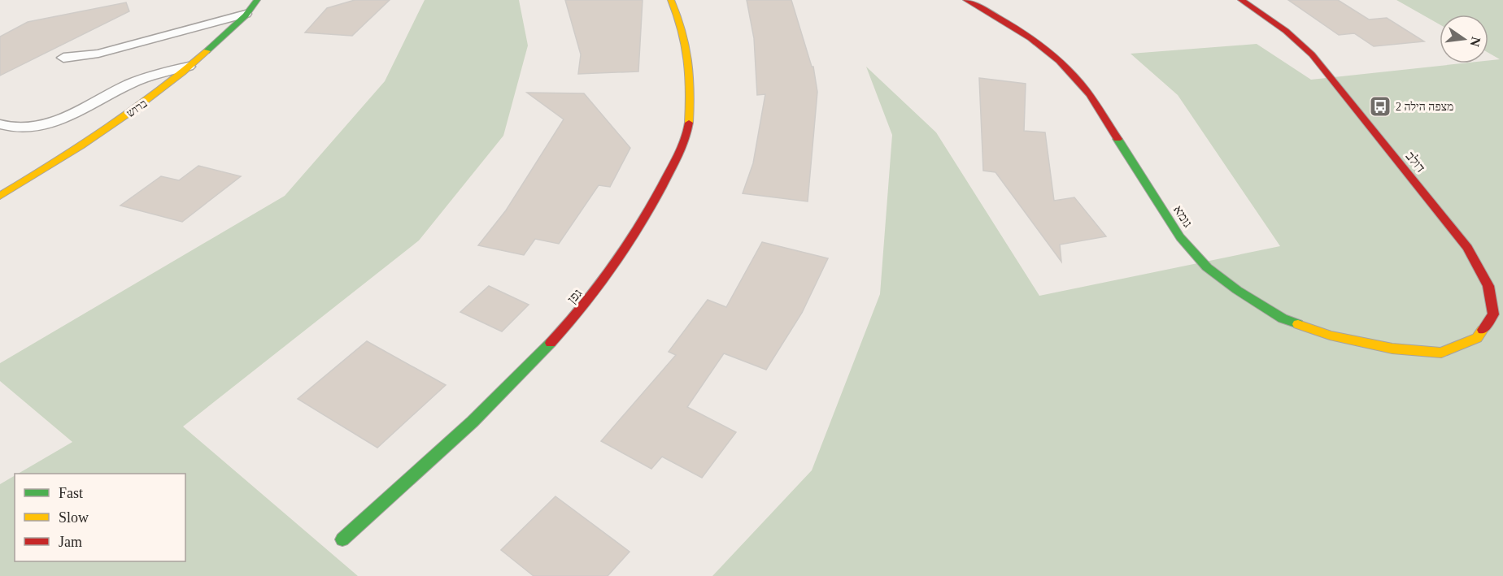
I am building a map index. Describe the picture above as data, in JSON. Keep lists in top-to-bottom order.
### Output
{
  "streets": {
    "street": [
      "ברוש",
      "דולב",
      "גומא",
      "גפן"
    ]
  },
  "crossings": [
    ["דולב", "גומא"]
  ],
  "places": {
    "bus stop": ["מצפה הילה 2"]
  },
  "legend": ["Fast", "Slow", "Jam"],
  "north": "right"
}
